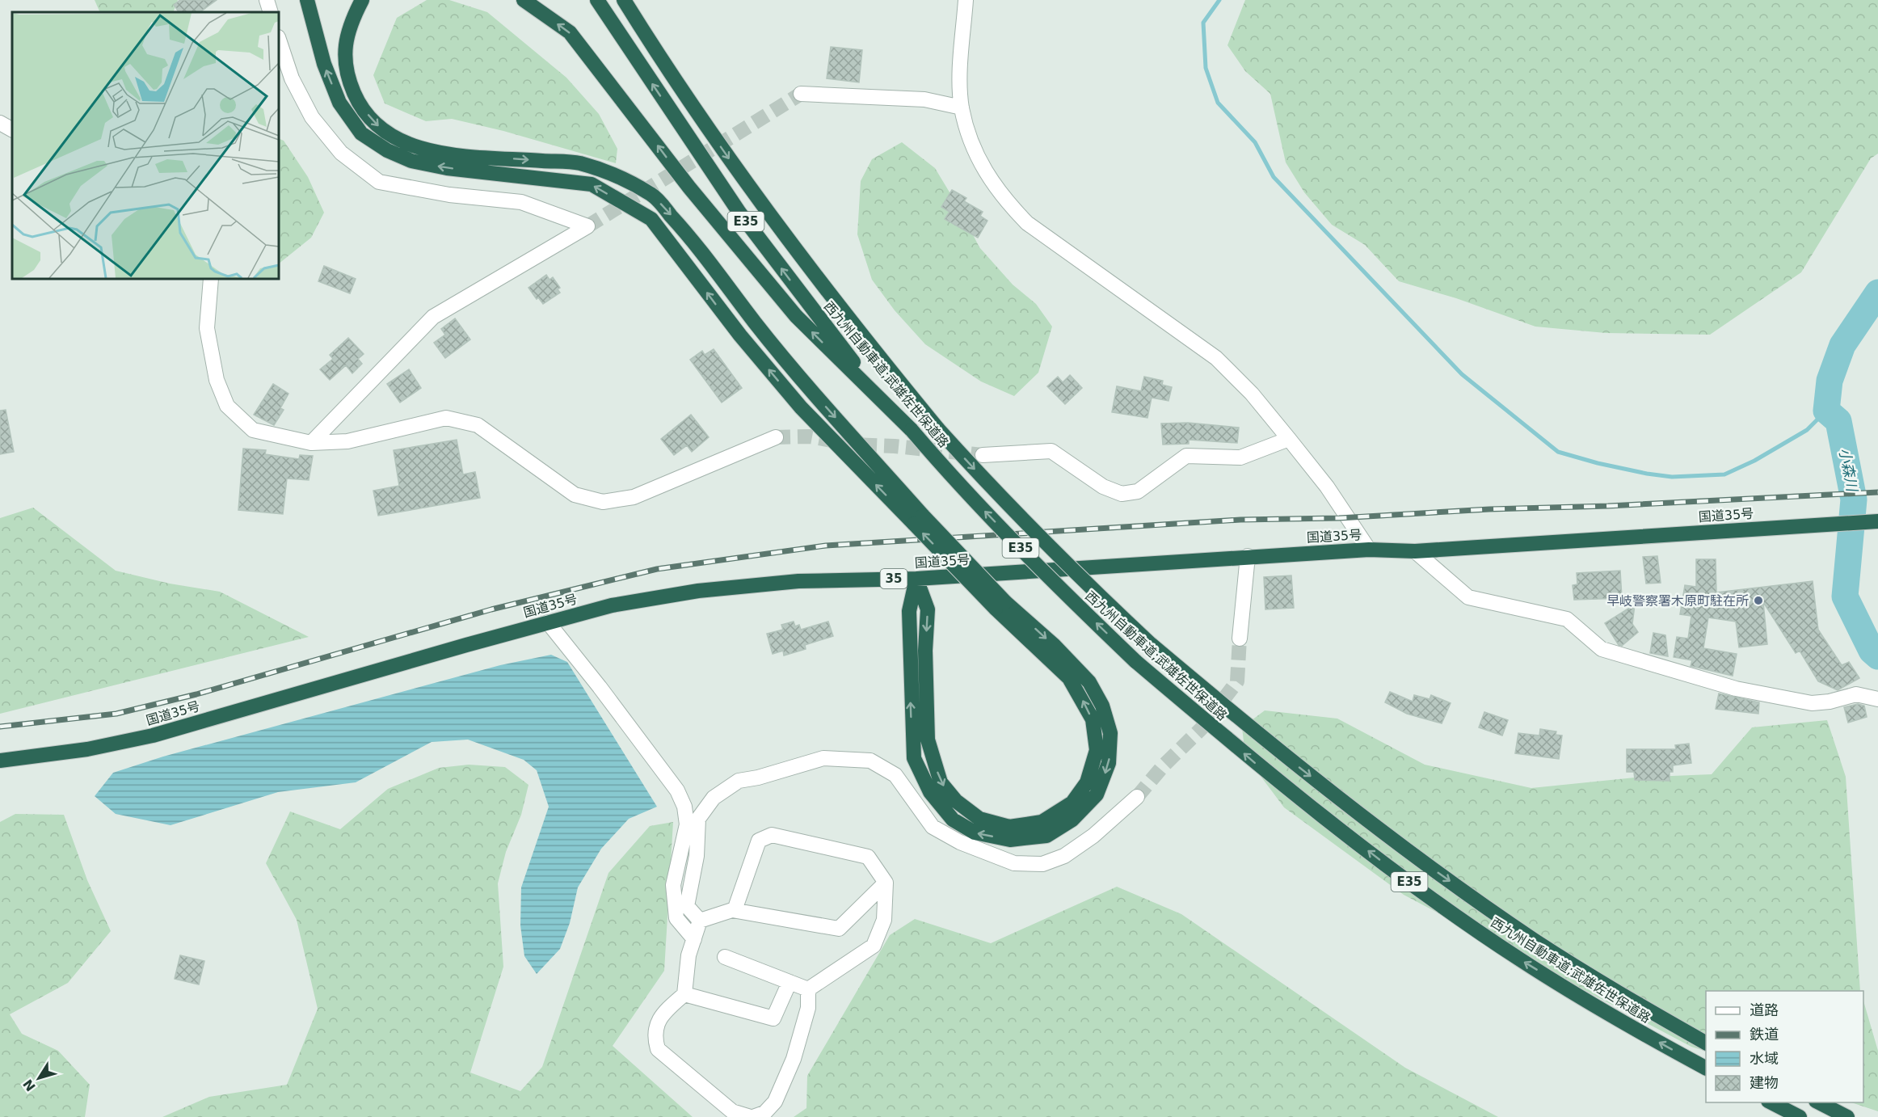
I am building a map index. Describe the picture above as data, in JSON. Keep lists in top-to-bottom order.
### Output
{
  "streets": {
    "highway": [
      "E35",
      "西九州自動車道;武雄佐世保道路",
      "国道35号",
      "35"
    ]
  },
  "water": ["小森川"],
  "places": ["早岐警察署木原町駐在所"],
  "legend": [
    "道路",
    "鉄道",
    "水域",
    "建物"
  ],
  "north": "bottom left"
}
